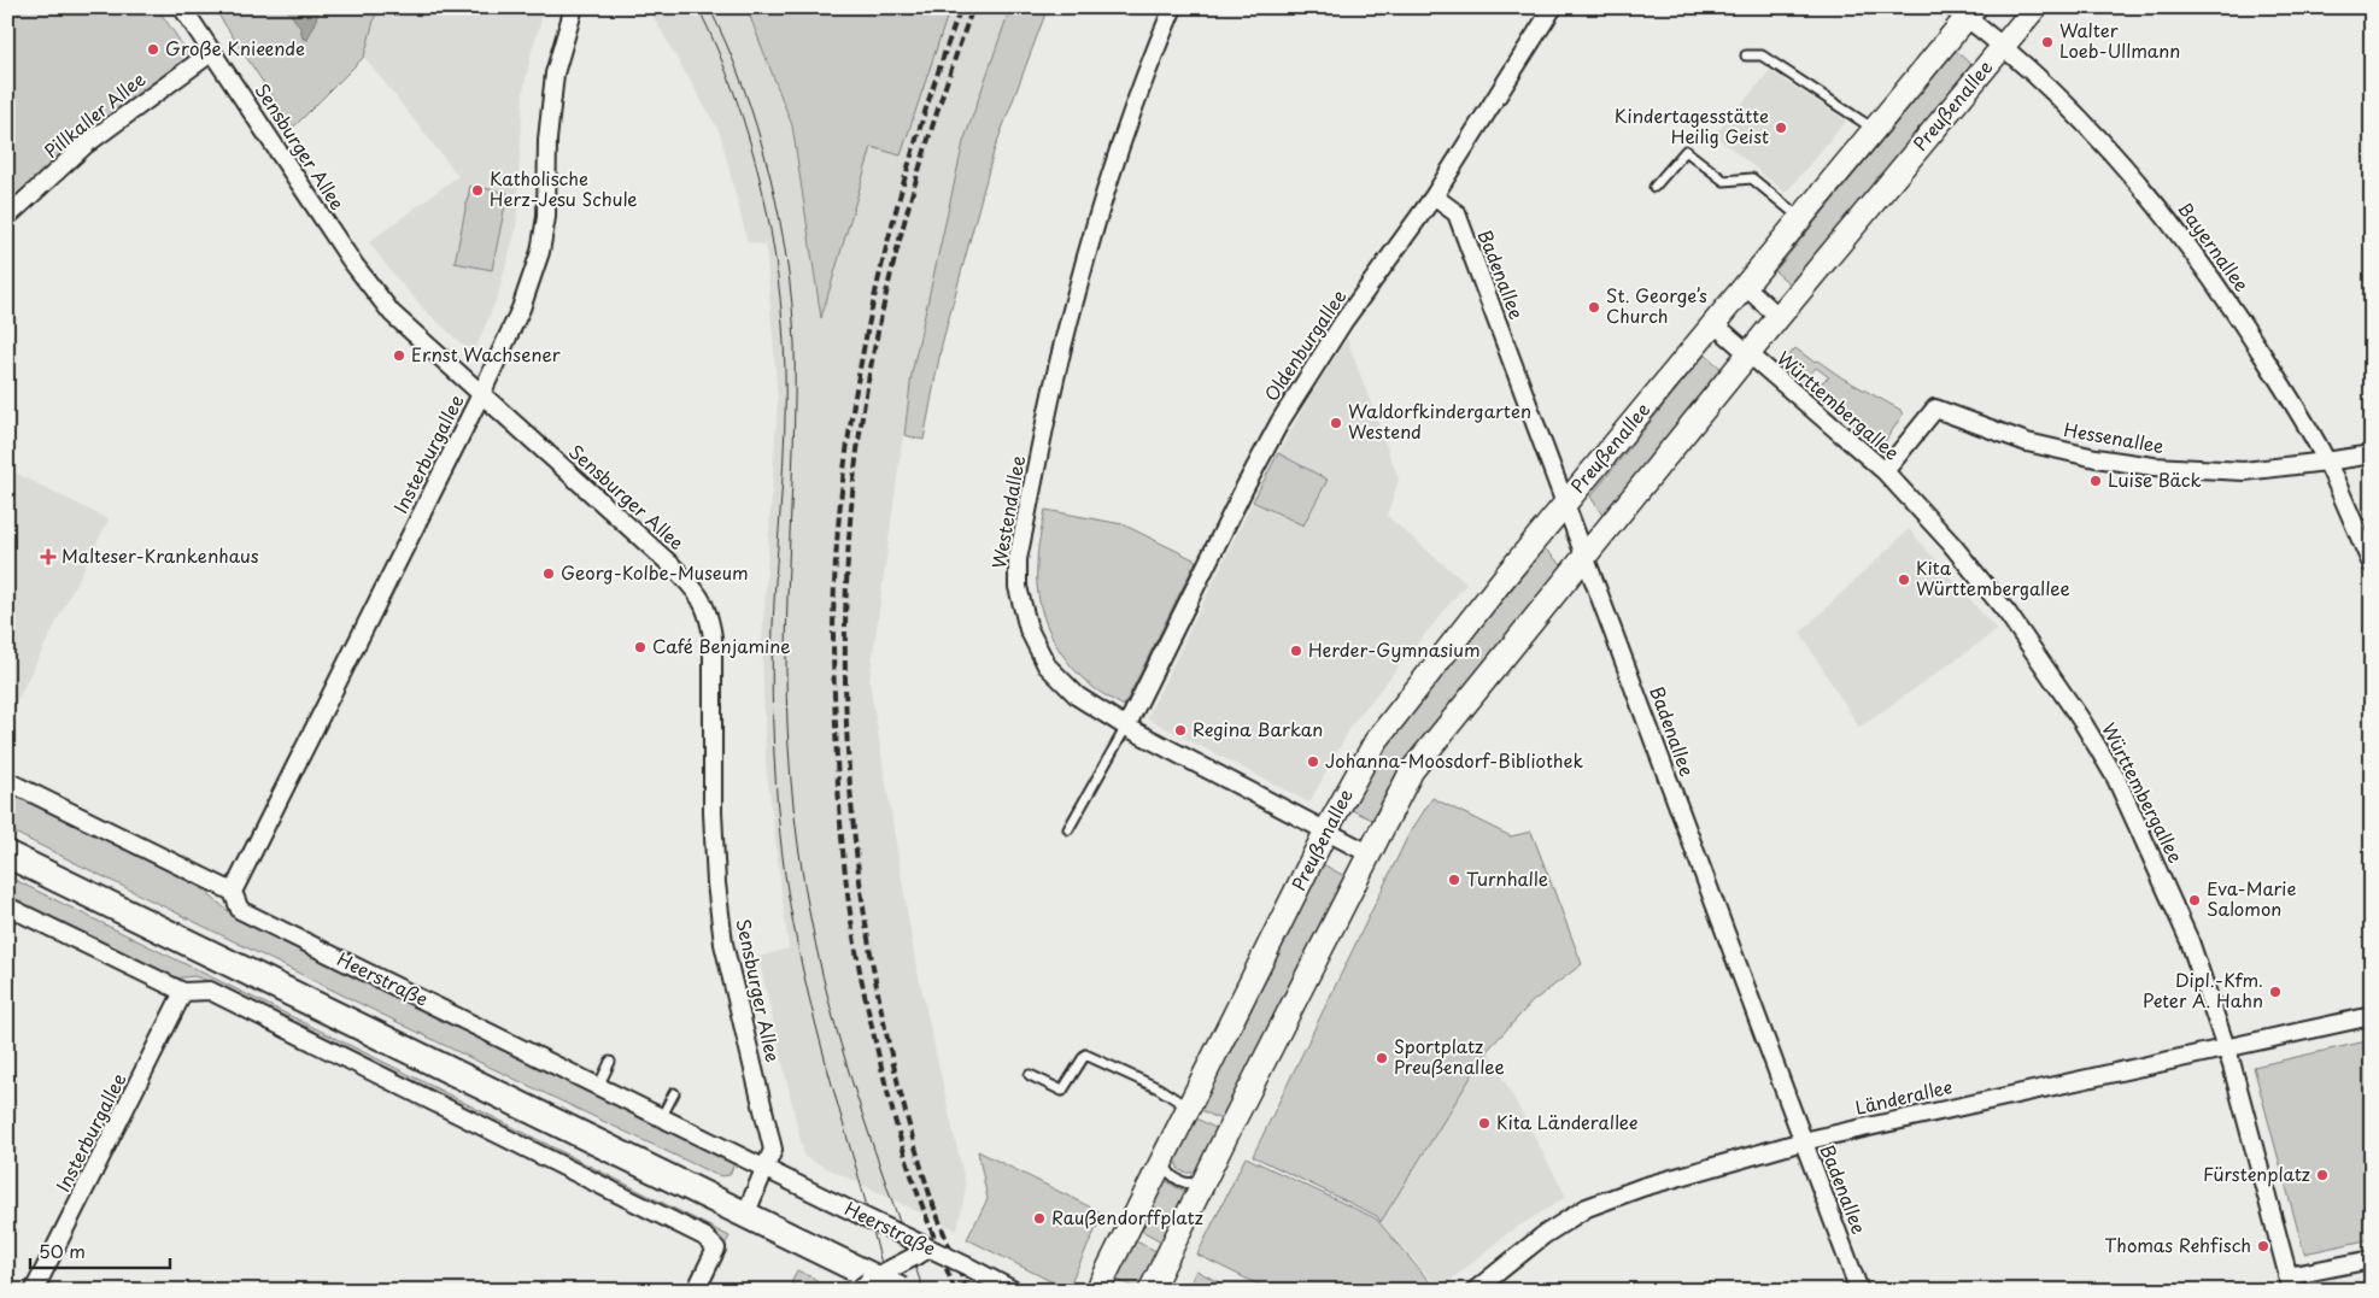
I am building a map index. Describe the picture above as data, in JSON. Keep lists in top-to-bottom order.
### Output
{
  "streets": {
    "street": [
      "Preußenallee",
      "Pillkaller Allee",
      "Sensburger Allee",
      "Bayernallee",
      "Badenallee",
      "Oldenburgallee",
      "Württembergallee",
      "Hessenallee",
      "Insterburgallee",
      "Westendallee",
      "Heerstraße",
      "Länderallee"
    ]
  },
  "crossings": [
    ["Preußenallee", "Bayernallee"],
    ["Preußenallee", "Badenallee"],
    ["Preußenallee", "Württembergallee"],
    ["Preußenallee", "Westendallee"],
    ["Pillkaller Allee", "Sensburger Allee"],
    ["Sensburger Allee", "Insterburgallee"],
    ["Sensburger Allee", "Heerstraße"],
    ["Bayernallee", "Hessenallee"],
    ["Badenallee", "Oldenburgallee"],
    ["Badenallee", "Länderallee"],
    ["Oldenburgallee", "Westendallee"],
    ["Württembergallee", "Hessenallee"],
    ["Württembergallee", "Länderallee"],
    ["Insterburgallee", "Heerstraße"]
  ],
  "places": {
    "other": [
      "Walter Loeb-Ullmann",
      "Große Knieende",
      "Kindertagesstätte Heilig Geist",
      "Katholische Herz-Jesu Schule",
      "St. George’s Church",
      "Ernst Wachsener",
      "Waldorfkindergarten Westend",
      "Luise Bäck",
      "Georg-Kolbe-Museum",
      "Kita Württembergallee",
      "Café Benjamine",
      "Herder-Gymnasium",
      "Regina Barkan",
      "Johanna-Moosdorf-Bibliothek",
      "Turnhalle",
      "Eva-Marie Salomon",
      "Dipl.-Kfm. Peter A. Hahn",
      "Sportplatz Preußenallee",
      "Kita Länderallee",
      "Fürstenplatz",
      "Raußendorffplatz",
      "Thomas Rehfisch"
    ],
    "health": ["Malteser-Krankenhaus"]
  },
  "scale_bar": "50 m"
}
